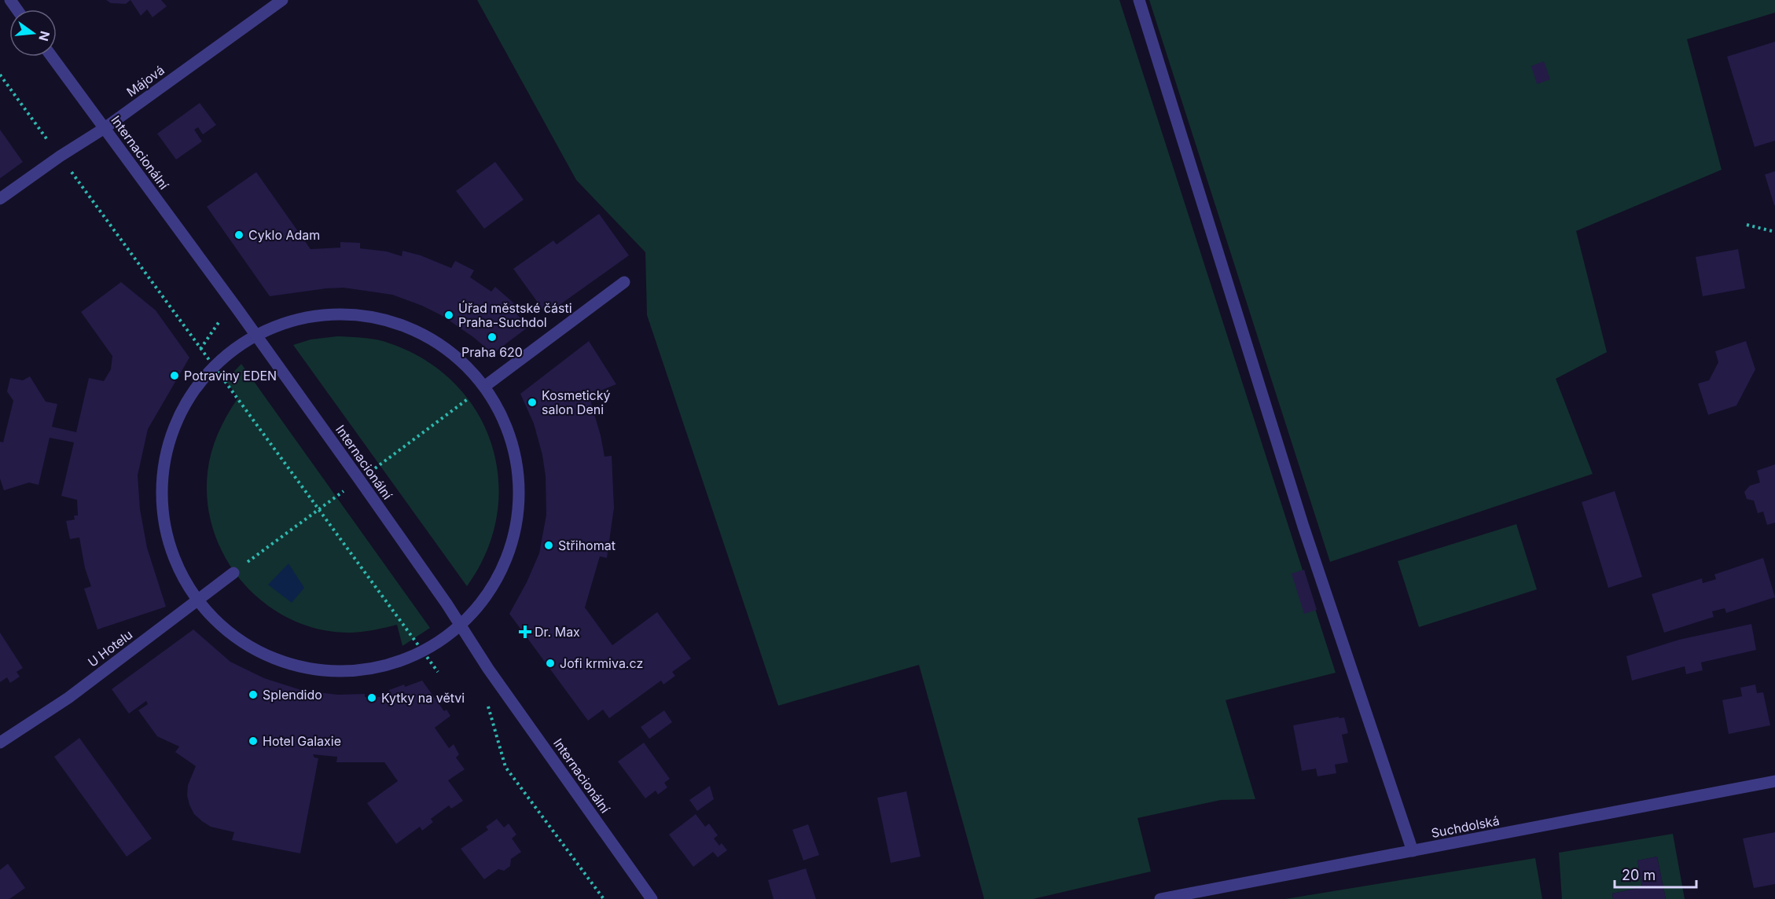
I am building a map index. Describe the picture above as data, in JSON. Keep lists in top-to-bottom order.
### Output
{
  "streets": {
    "street": [
      "Májová",
      "Internacionální",
      "U Hotelu",
      "Suchdolská"
    ]
  },
  "crossings": [
    ["Májová", "Internacionální"]
  ],
  "places": {
    "other": [
      "Cyklo Adam",
      "Úřad městské části Praha-Suchdol",
      "Praha 620",
      "Potraviny EDEN",
      "Kosmetický salon Deni",
      "Střihomat",
      "Jofi krmiva.cz",
      "Splendido",
      "Kytky na větvi",
      "Hotel Galaxie"
    ],
    "health": ["Dr. Max"]
  },
  "scale_bar": "20 m",
  "north": "right"
}
